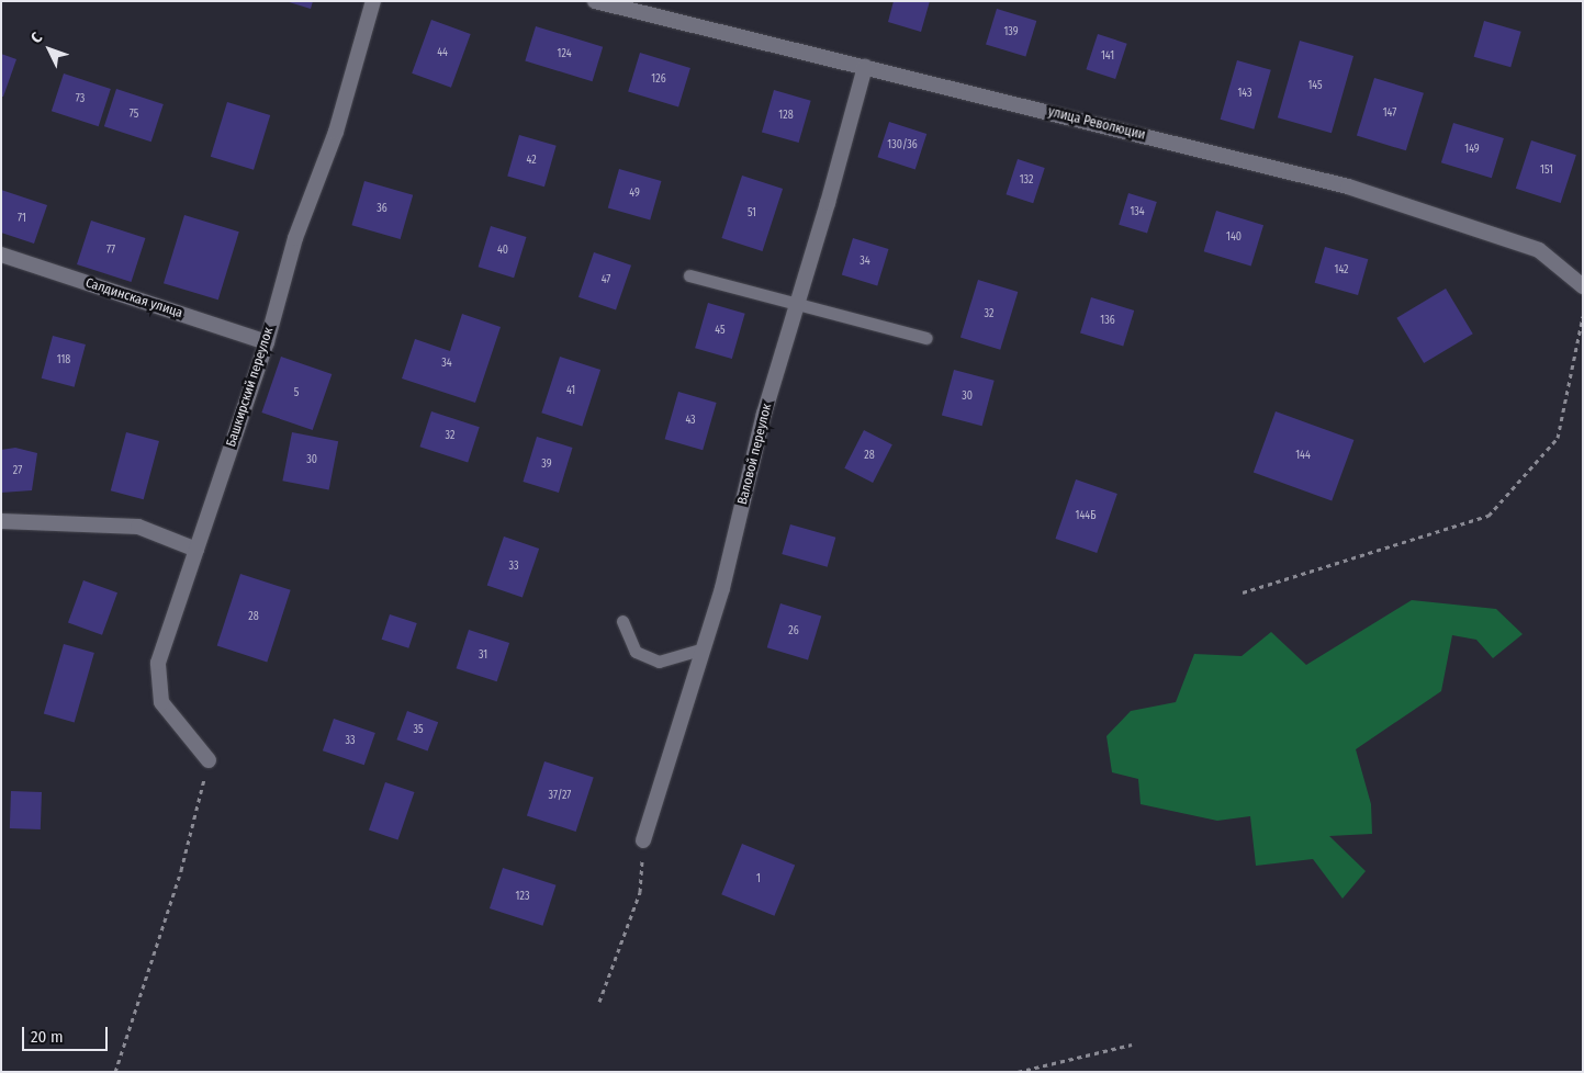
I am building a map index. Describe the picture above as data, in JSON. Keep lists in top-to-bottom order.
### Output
{
  "streets": {
    "street": [
      "улица Революции",
      "Салдинская улица",
      "Башкирский переулок",
      "Валовой переулок"
    ]
  },
  "crossings": [
    ["улица Революции", "Валовой переулок"],
    ["Салдинская улица", "Башкирский переулок"]
  ],
  "house_numbers": [
    "139",
    "44",
    "124",
    "141",
    "126",
    "145",
    "143",
    "73",
    "147",
    "75",
    "128",
    "130/36",
    "149",
    "42",
    "151",
    "132",
    "49",
    "36",
    "134",
    "51",
    "71",
    "140",
    "77",
    "40",
    "34",
    "142",
    "47",
    "32",
    "136",
    "45",
    "118",
    "34",
    "41",
    "5",
    "30",
    "43",
    "32",
    "28",
    "144",
    "30",
    "39",
    "27",
    "144Б",
    "33",
    "28",
    "26",
    "31",
    "35",
    "33",
    "37/27",
    "1",
    "123"
  ],
  "scale_bar": "20 m",
  "north": "top left"
}
